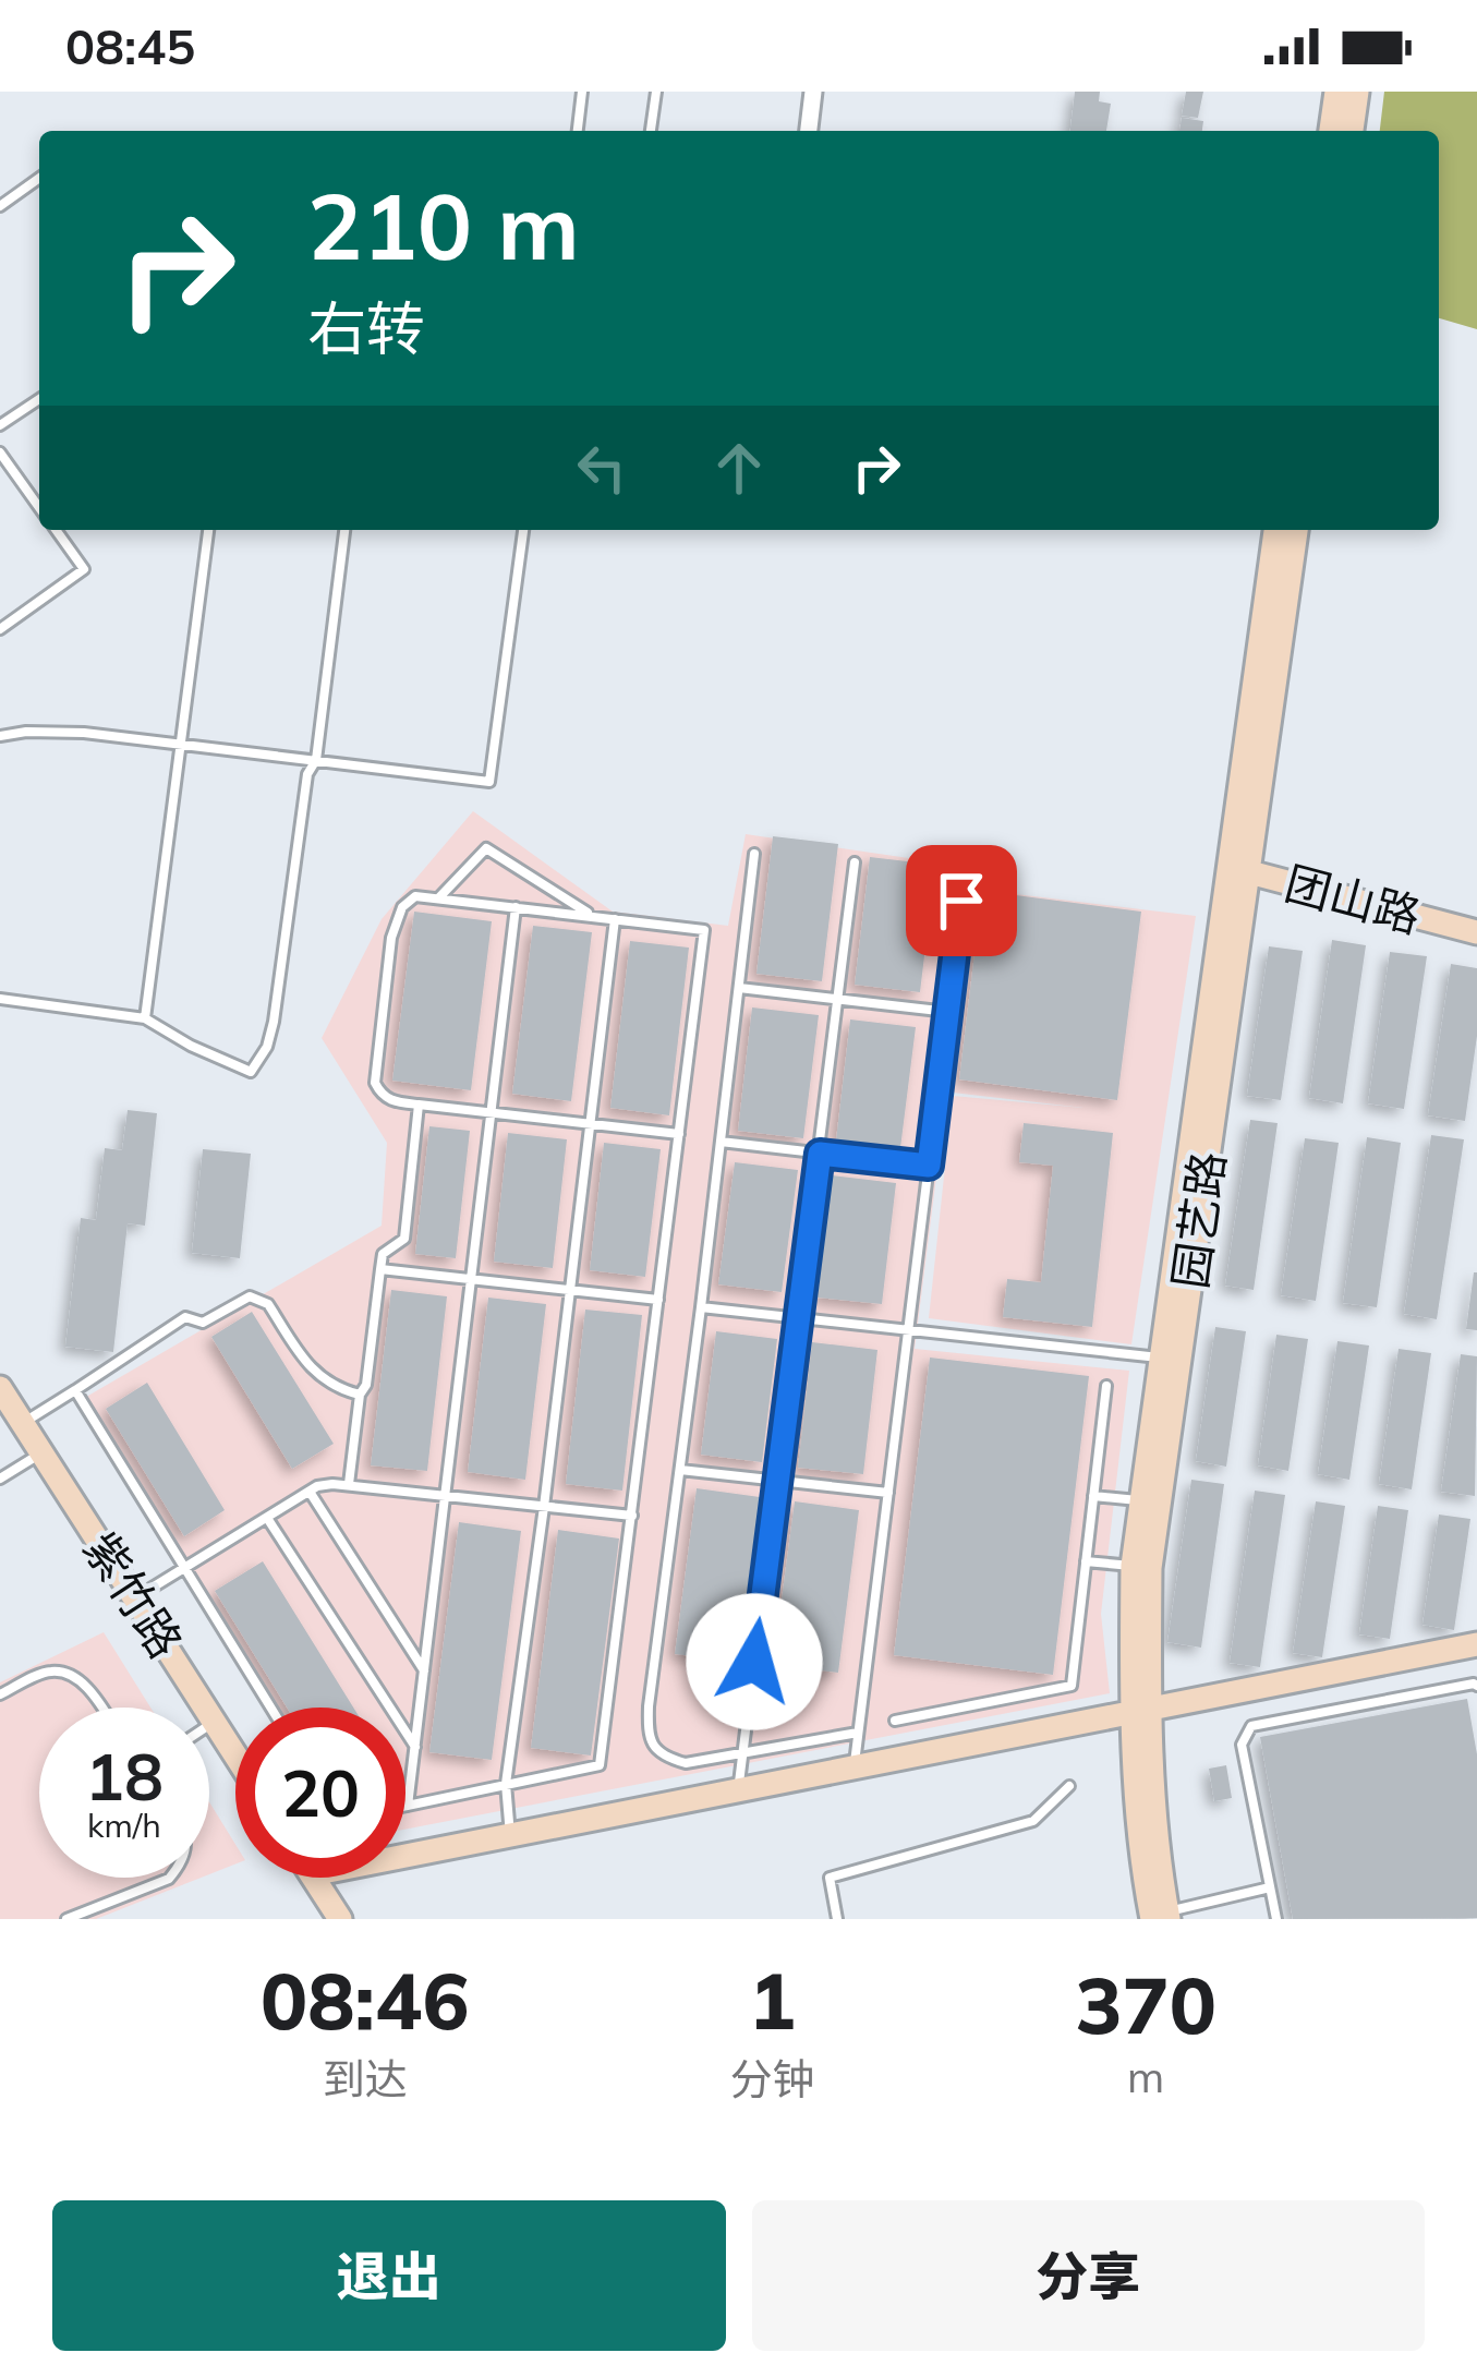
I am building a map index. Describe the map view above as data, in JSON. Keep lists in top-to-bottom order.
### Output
{
  "streets": {
    "street": ["团山路", "园艺路", "紫竹路"]
  },
  "crossings": [
    ["团山路", "园艺路"]
  ],
  "page": {
    "status": "08:45",
    "turn": ["210 m", "右转"],
    "speed": "18 km/h",
    "limit": "20",
    "eta": [
      "08:46",
      "到达",
      "1",
      "分钟",
      "370",
      "m"
    ],
    "buttons": ["退出", "分享"]
  }
}
